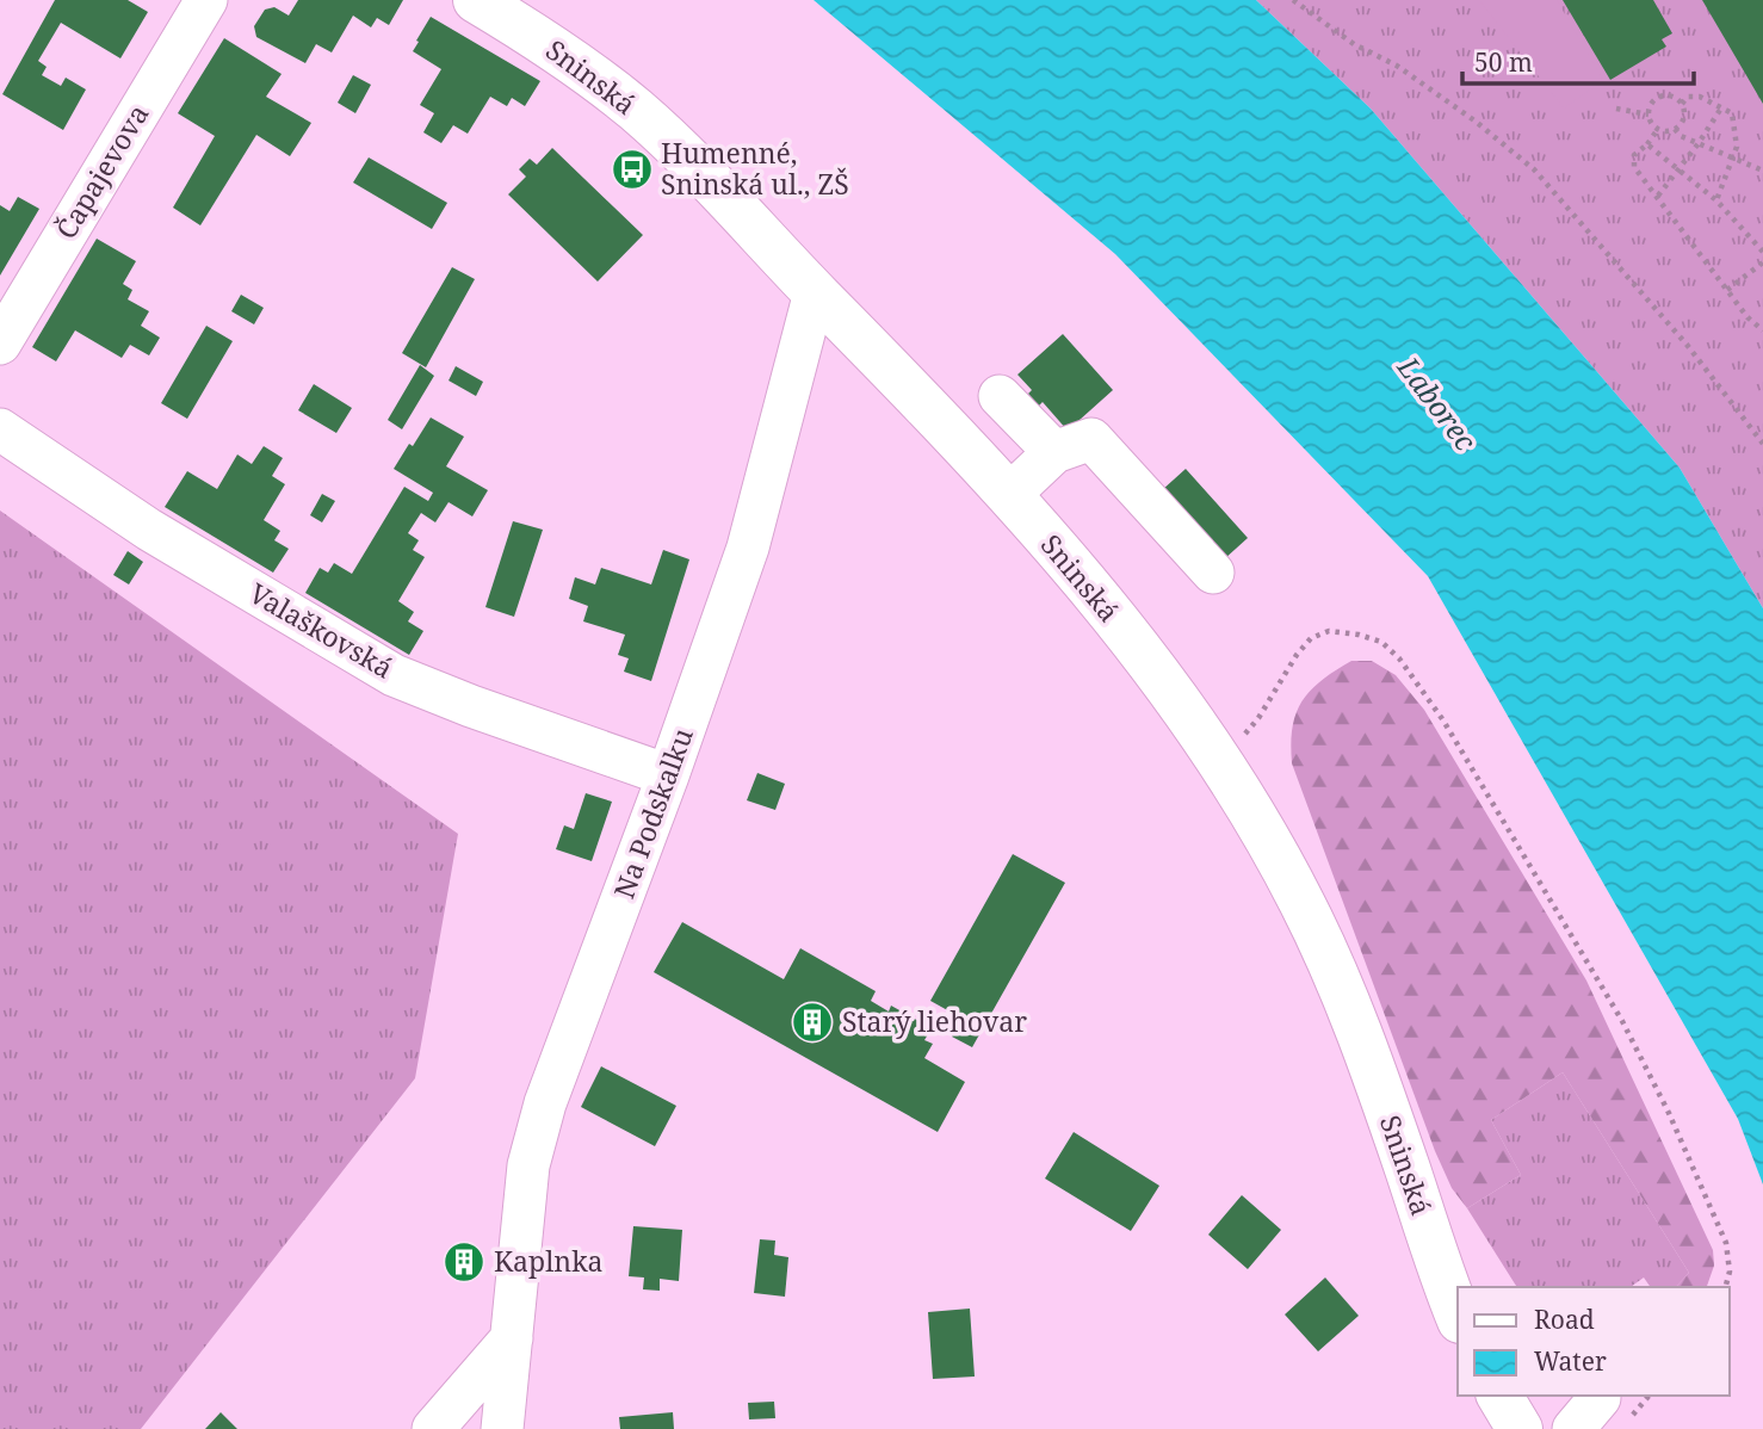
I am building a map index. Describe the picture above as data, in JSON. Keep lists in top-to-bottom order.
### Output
{
  "streets": {
    "main road": ["Sninská"],
    "street": ["Čapajevova", "Valaškovská", "Na Podskalku"]
  },
  "crossings": [
    ["Sninská", "Na Podskalku"],
    ["Valaškovská", "Na Podskalku"]
  ],
  "water": ["Laborec"],
  "places": {
    "bus stop": ["Humenné, Sninská ul., ZŠ"],
    "building": ["Starý liehovar", "Kaplnka"]
  },
  "legend": ["Road", "Water"],
  "scale_bar": "50 m"
}
